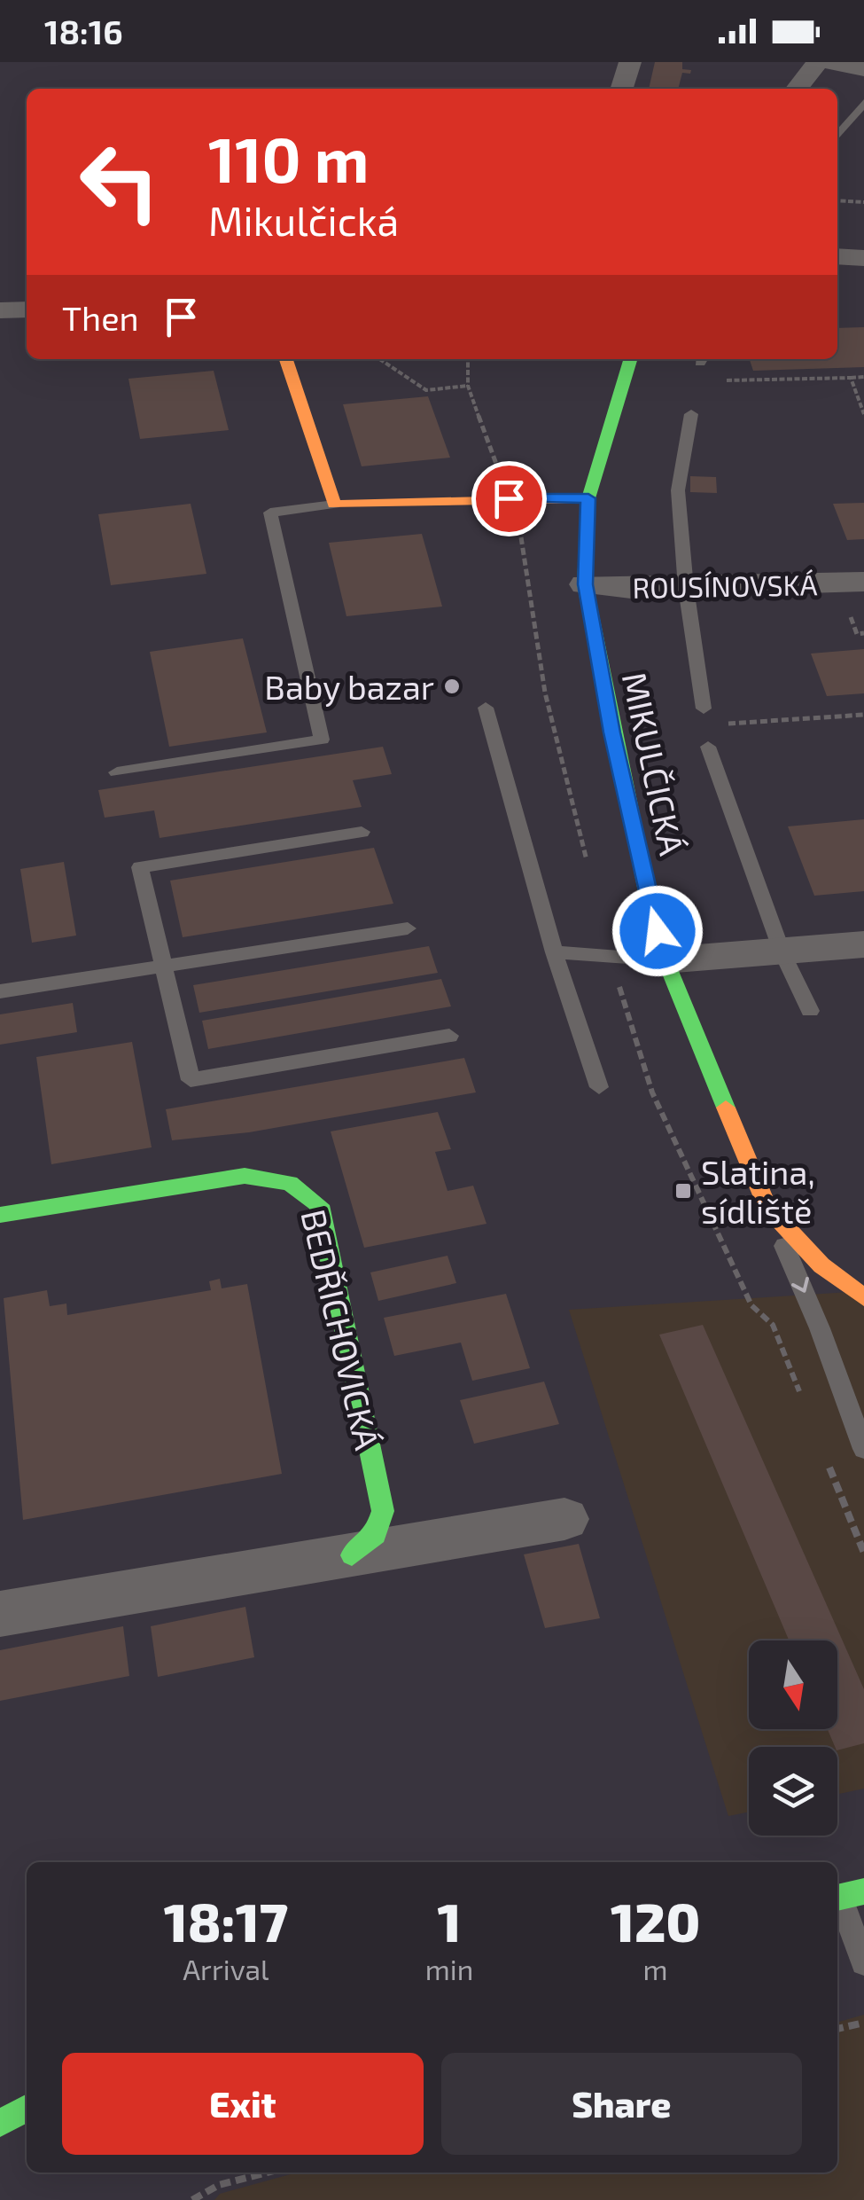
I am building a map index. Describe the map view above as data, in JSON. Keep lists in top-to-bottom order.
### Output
{
  "streets": {
    "street": ["ROUSÍNOVSKÁ", "MIKULČICKÁ", "BEDŘICHOVICKÁ"]
  },
  "crossings": [
    ["ROUSÍNOVSKÁ", "MIKULČICKÁ"]
  ],
  "places": {
    "other": ["Baby bazar"],
    "transit": ["Slatina, sídliště"]
  },
  "north": "bottom",
  "page": {
    "status": "18:16",
    "turn": ["110 m", "Mikulčická"],
    "then": "Then",
    "eta": [
      "18:17",
      "Arrival",
      "1",
      "min",
      "120",
      "m"
    ],
    "buttons": ["Exit", "Share"]
  }
}
